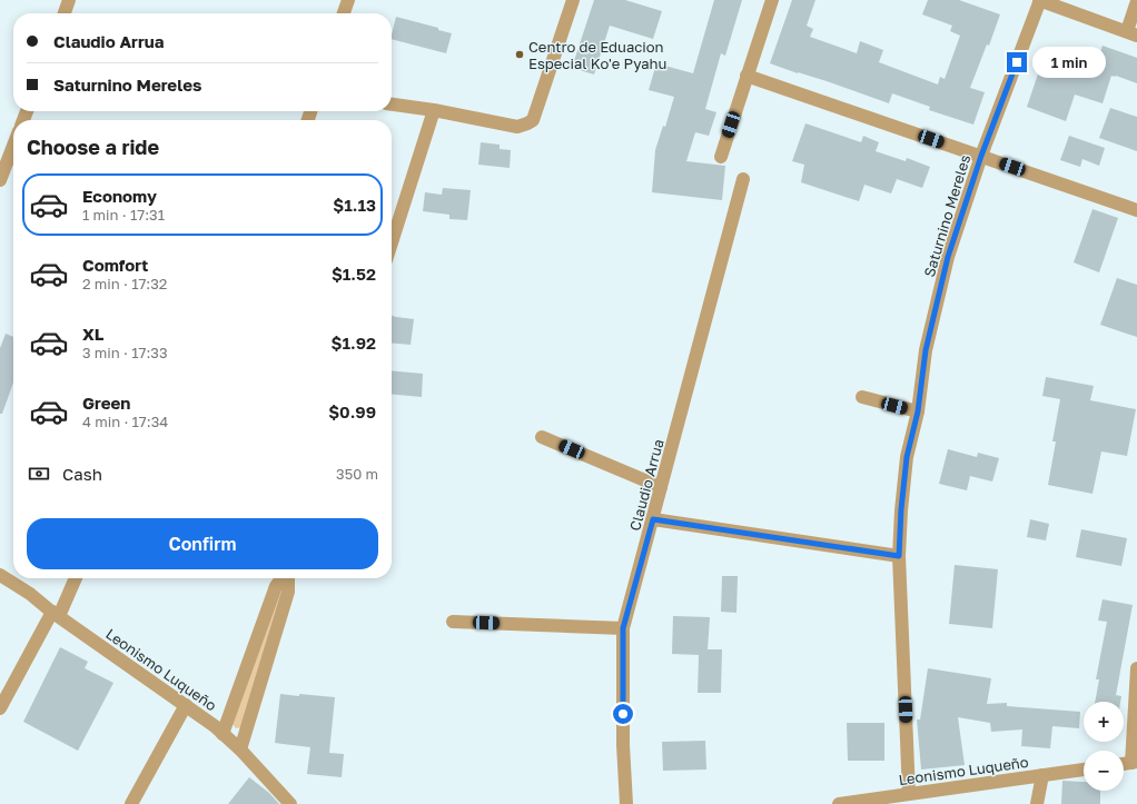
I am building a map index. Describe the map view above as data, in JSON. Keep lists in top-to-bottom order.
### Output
{
  "streets": {
    "street": ["Saturnino Mereles", "Claudio Arrua", "Leonismo Luqueño"]
  },
  "crossings": [
    ["Saturnino Mereles", "Leonismo Luqueño"]
  ],
  "places": ["Centro de Eduacion Especial Ko'e Pyahu"],
  "page": {
    "banner": ["Claudio Arrua", "Saturnino Mereles"],
    "bubble": "1 min",
    "heading": "Choose a ride",
    "list": [
      {
        "name": "Economy",
        "note": "1 min · 17:31",
        "value": "$1.13"
      },
      {
        "name": "Comfort",
        "note": "2 min · 17:32",
        "value": "$1.52"
      },
      {
        "name": "XL",
        "note": "3 min · 17:33",
        "value": "$1.92"
      },
      {
        "name": "Green",
        "note": "4 min · 17:34",
        "value": "$0.99"
      }
    ],
    "pay": ["Cash", "350 m"],
    "buttons": "Confirm",
    "map_buttons": ["+", "−"]
  }
}
